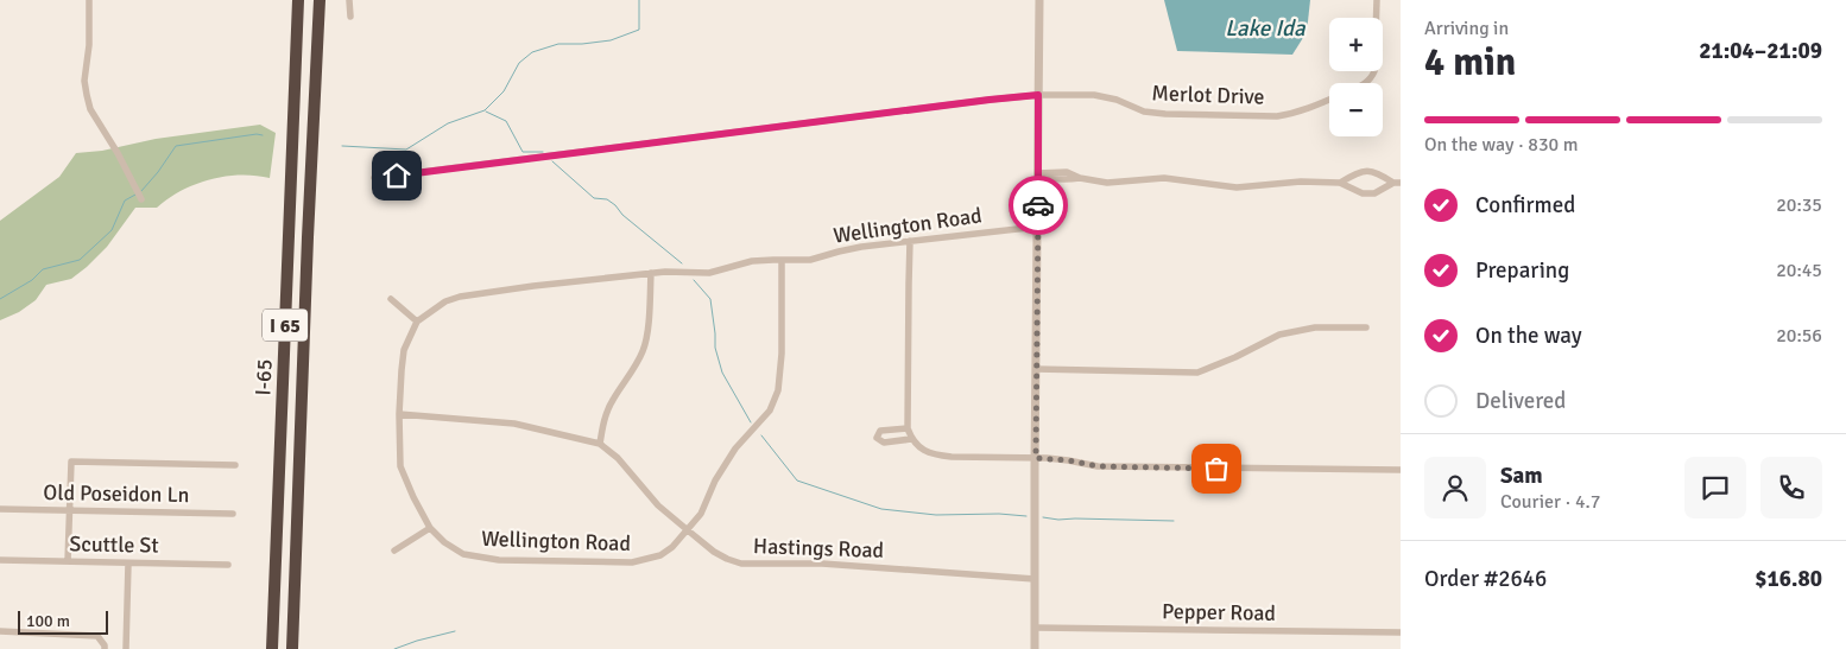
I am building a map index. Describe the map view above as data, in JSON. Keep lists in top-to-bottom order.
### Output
{
  "streets": {
    "highway": ["I 65", "I-65"],
    "street": [
      "Merlot Drive",
      "Wellington Road",
      "Old Poseidon Ln",
      "Scuttle St",
      "Hastings Road",
      "Pepper Road"
    ]
  },
  "crossings": [
    ["Wellington Road", "Hastings Road"]
  ],
  "water": ["Lake Ida"],
  "scale_bar": "100 m",
  "page": {
    "heading": ["4 min", "Arriving in", "21:04–21:09"],
    "panel": [
      "Sam",
      "Courier · 4.7",
      "Order #2646",
      "$16.80"
    ],
    "map_buttons": ["+", "−"],
    "bar": "On the way · 830 m",
    "list": [
      ["Confirmed", "20:35"],
      ["Preparing", "20:45"],
      ["On the way", "20:56"],
      "Delivered"
    ],
    "scale": "100 m"
  }
}
